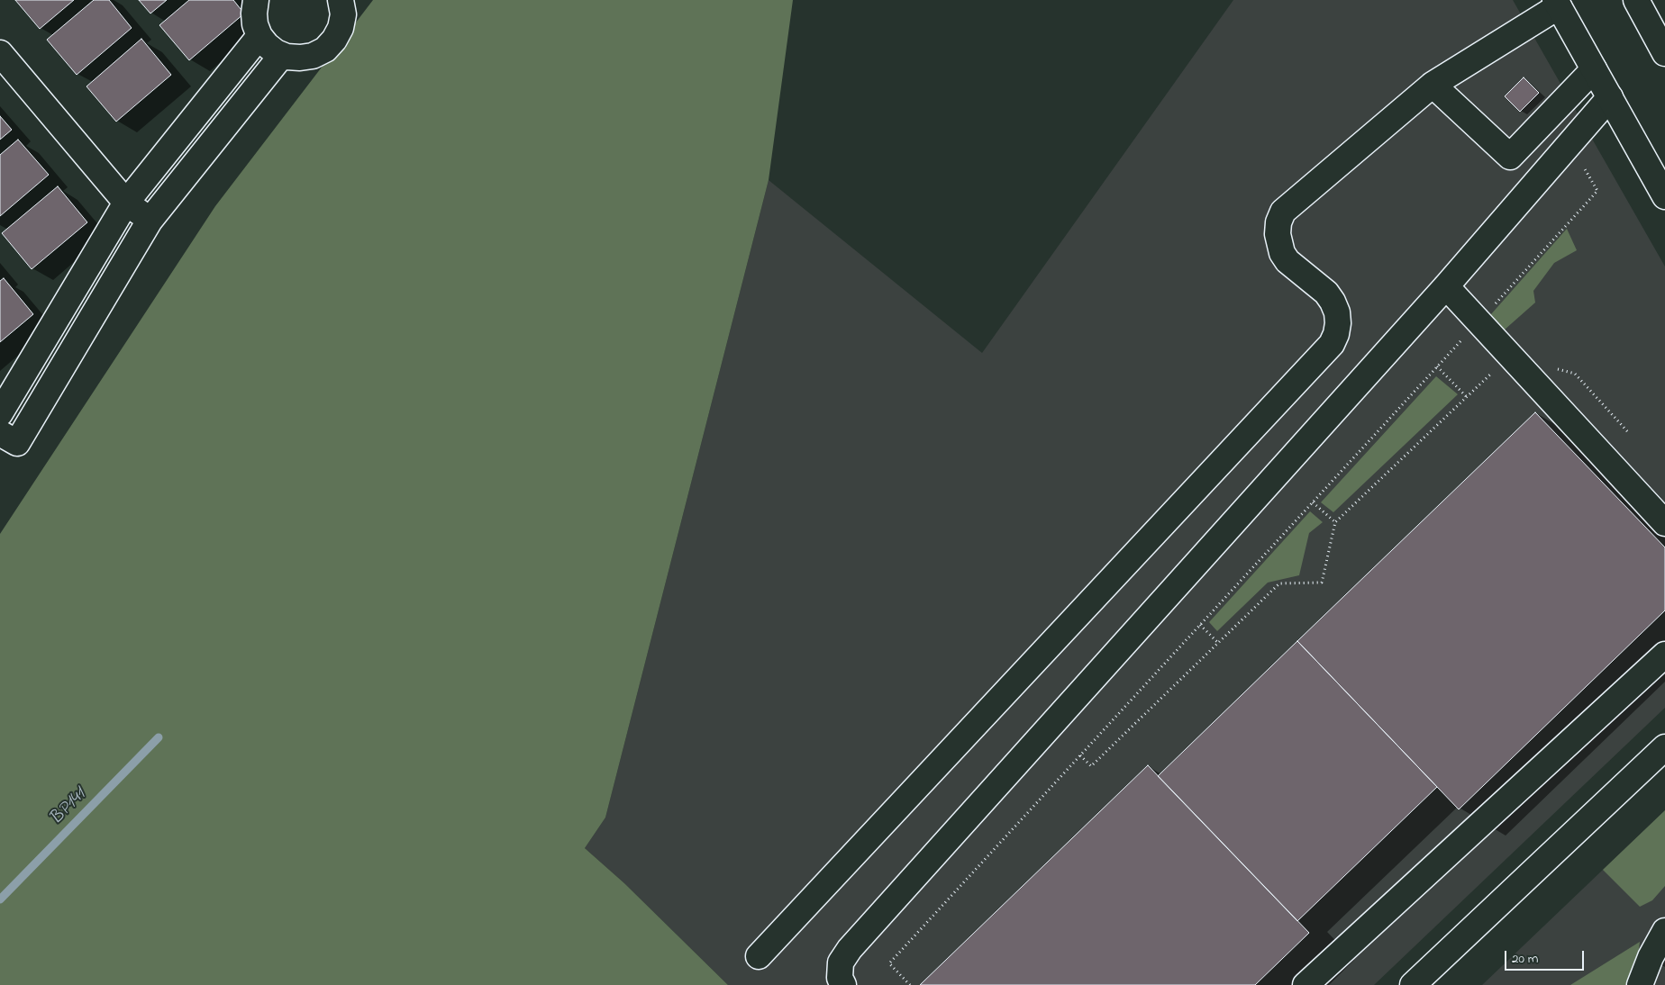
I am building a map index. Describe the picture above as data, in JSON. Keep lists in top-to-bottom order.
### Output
{
  "water": ["BP141"],
  "scale_bar": "20 m"
}
